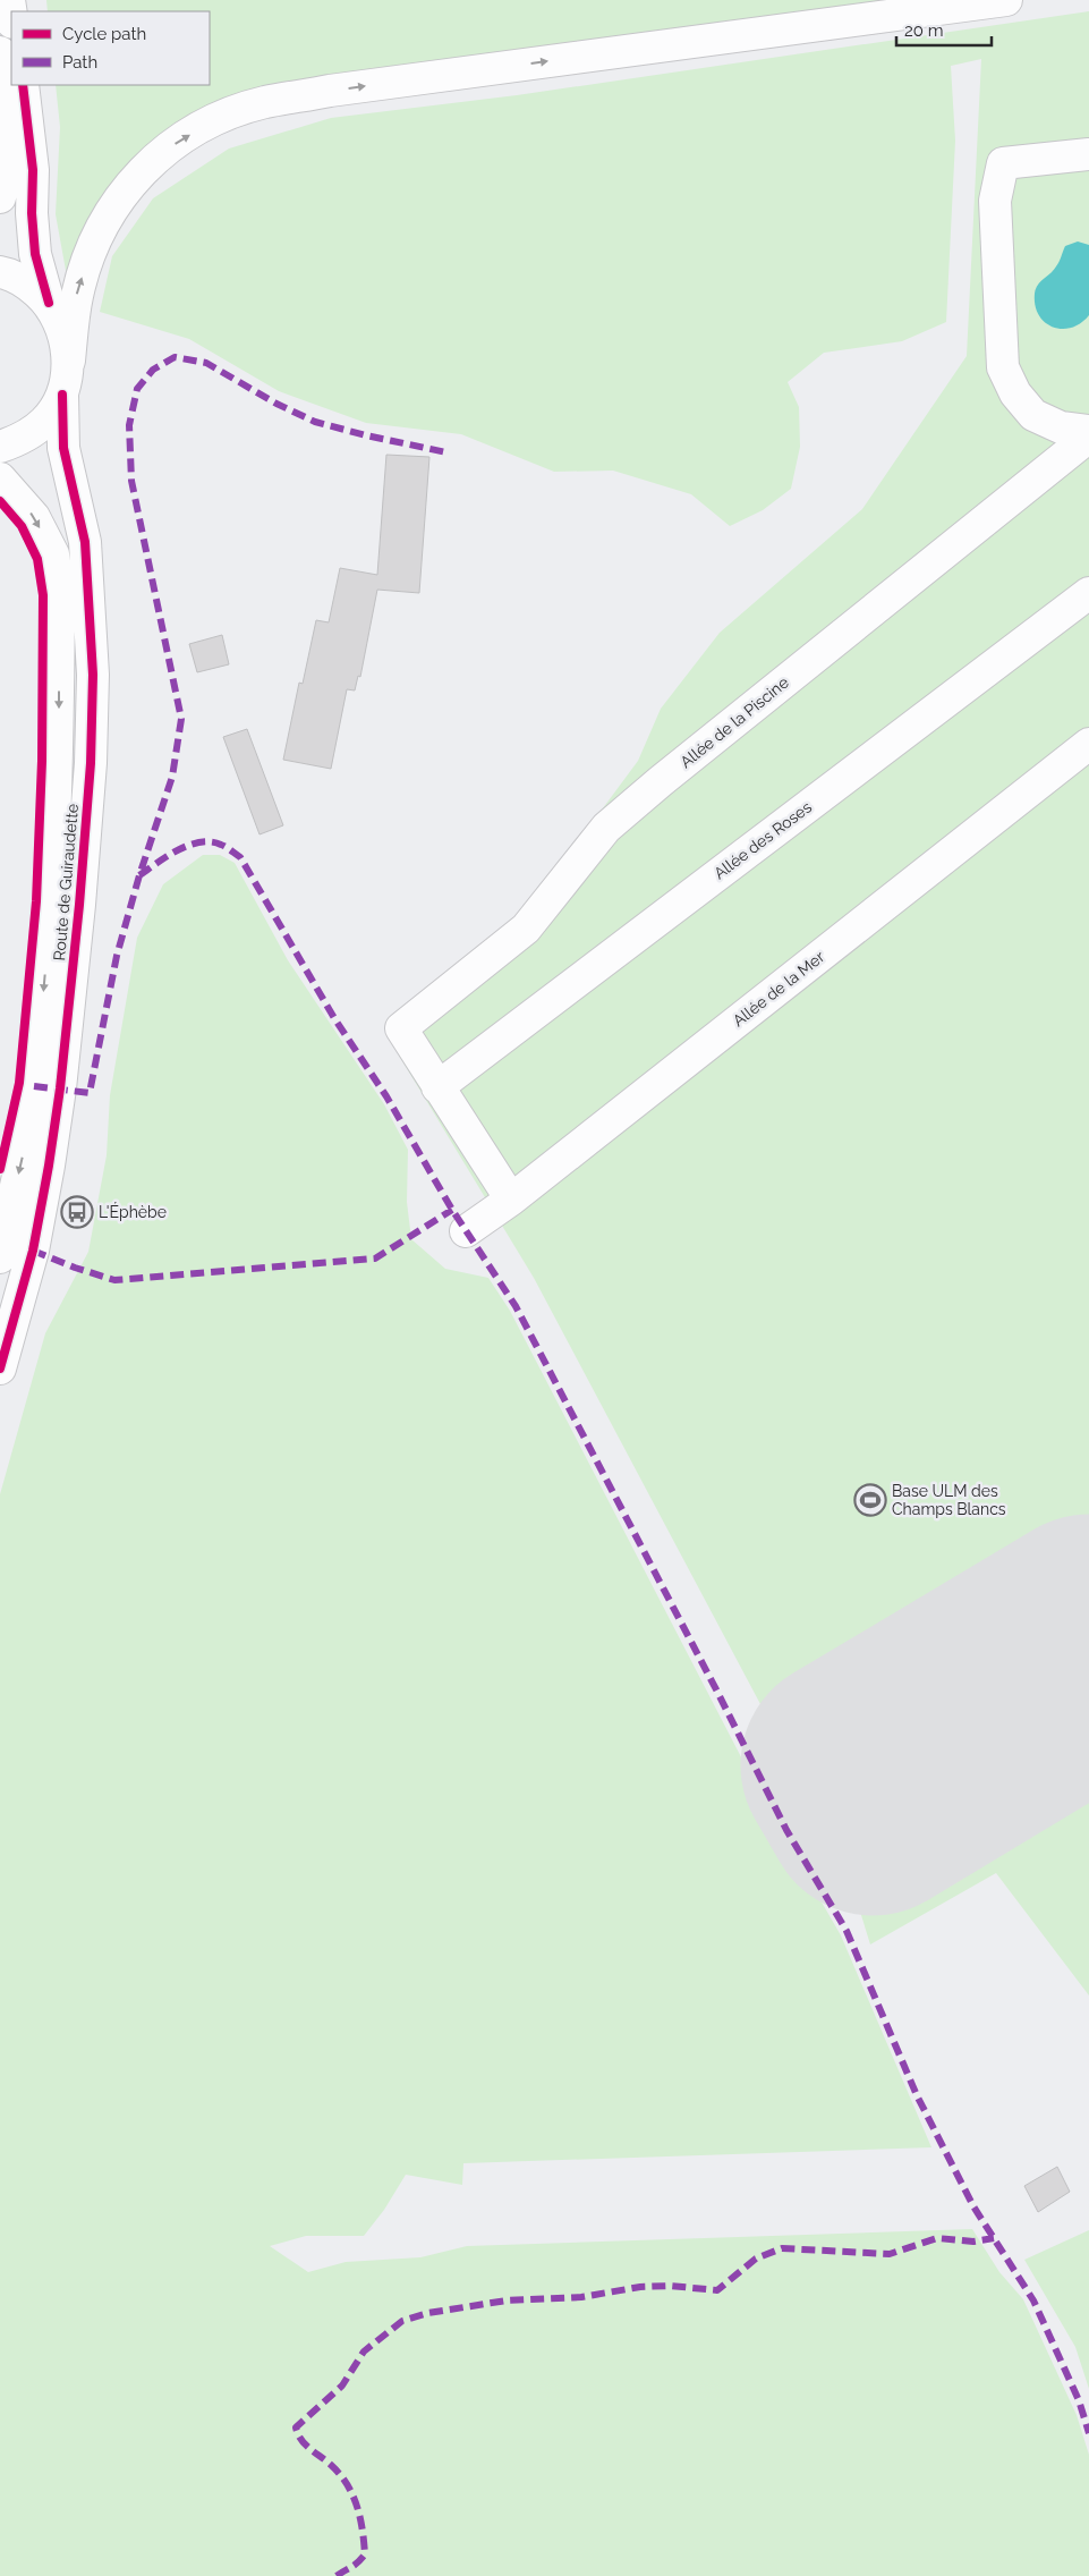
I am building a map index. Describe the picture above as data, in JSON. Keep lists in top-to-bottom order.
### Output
{
  "streets": {
    "main road": [
      "Allée de la Piscine",
      "Allée des Roses",
      "Route de Guiraudette",
      "Allée de la Mer"
    ]
  },
  "crossings": [
    ["Allée de la Piscine", "Allée des Roses"]
  ],
  "places": {
    "bus stop": ["L'Éphèbe"],
    "sports": ["Base ULM des Champs Blancs"]
  },
  "legend": ["Cycle path", "Path"],
  "scale_bar": "20 m"
}
